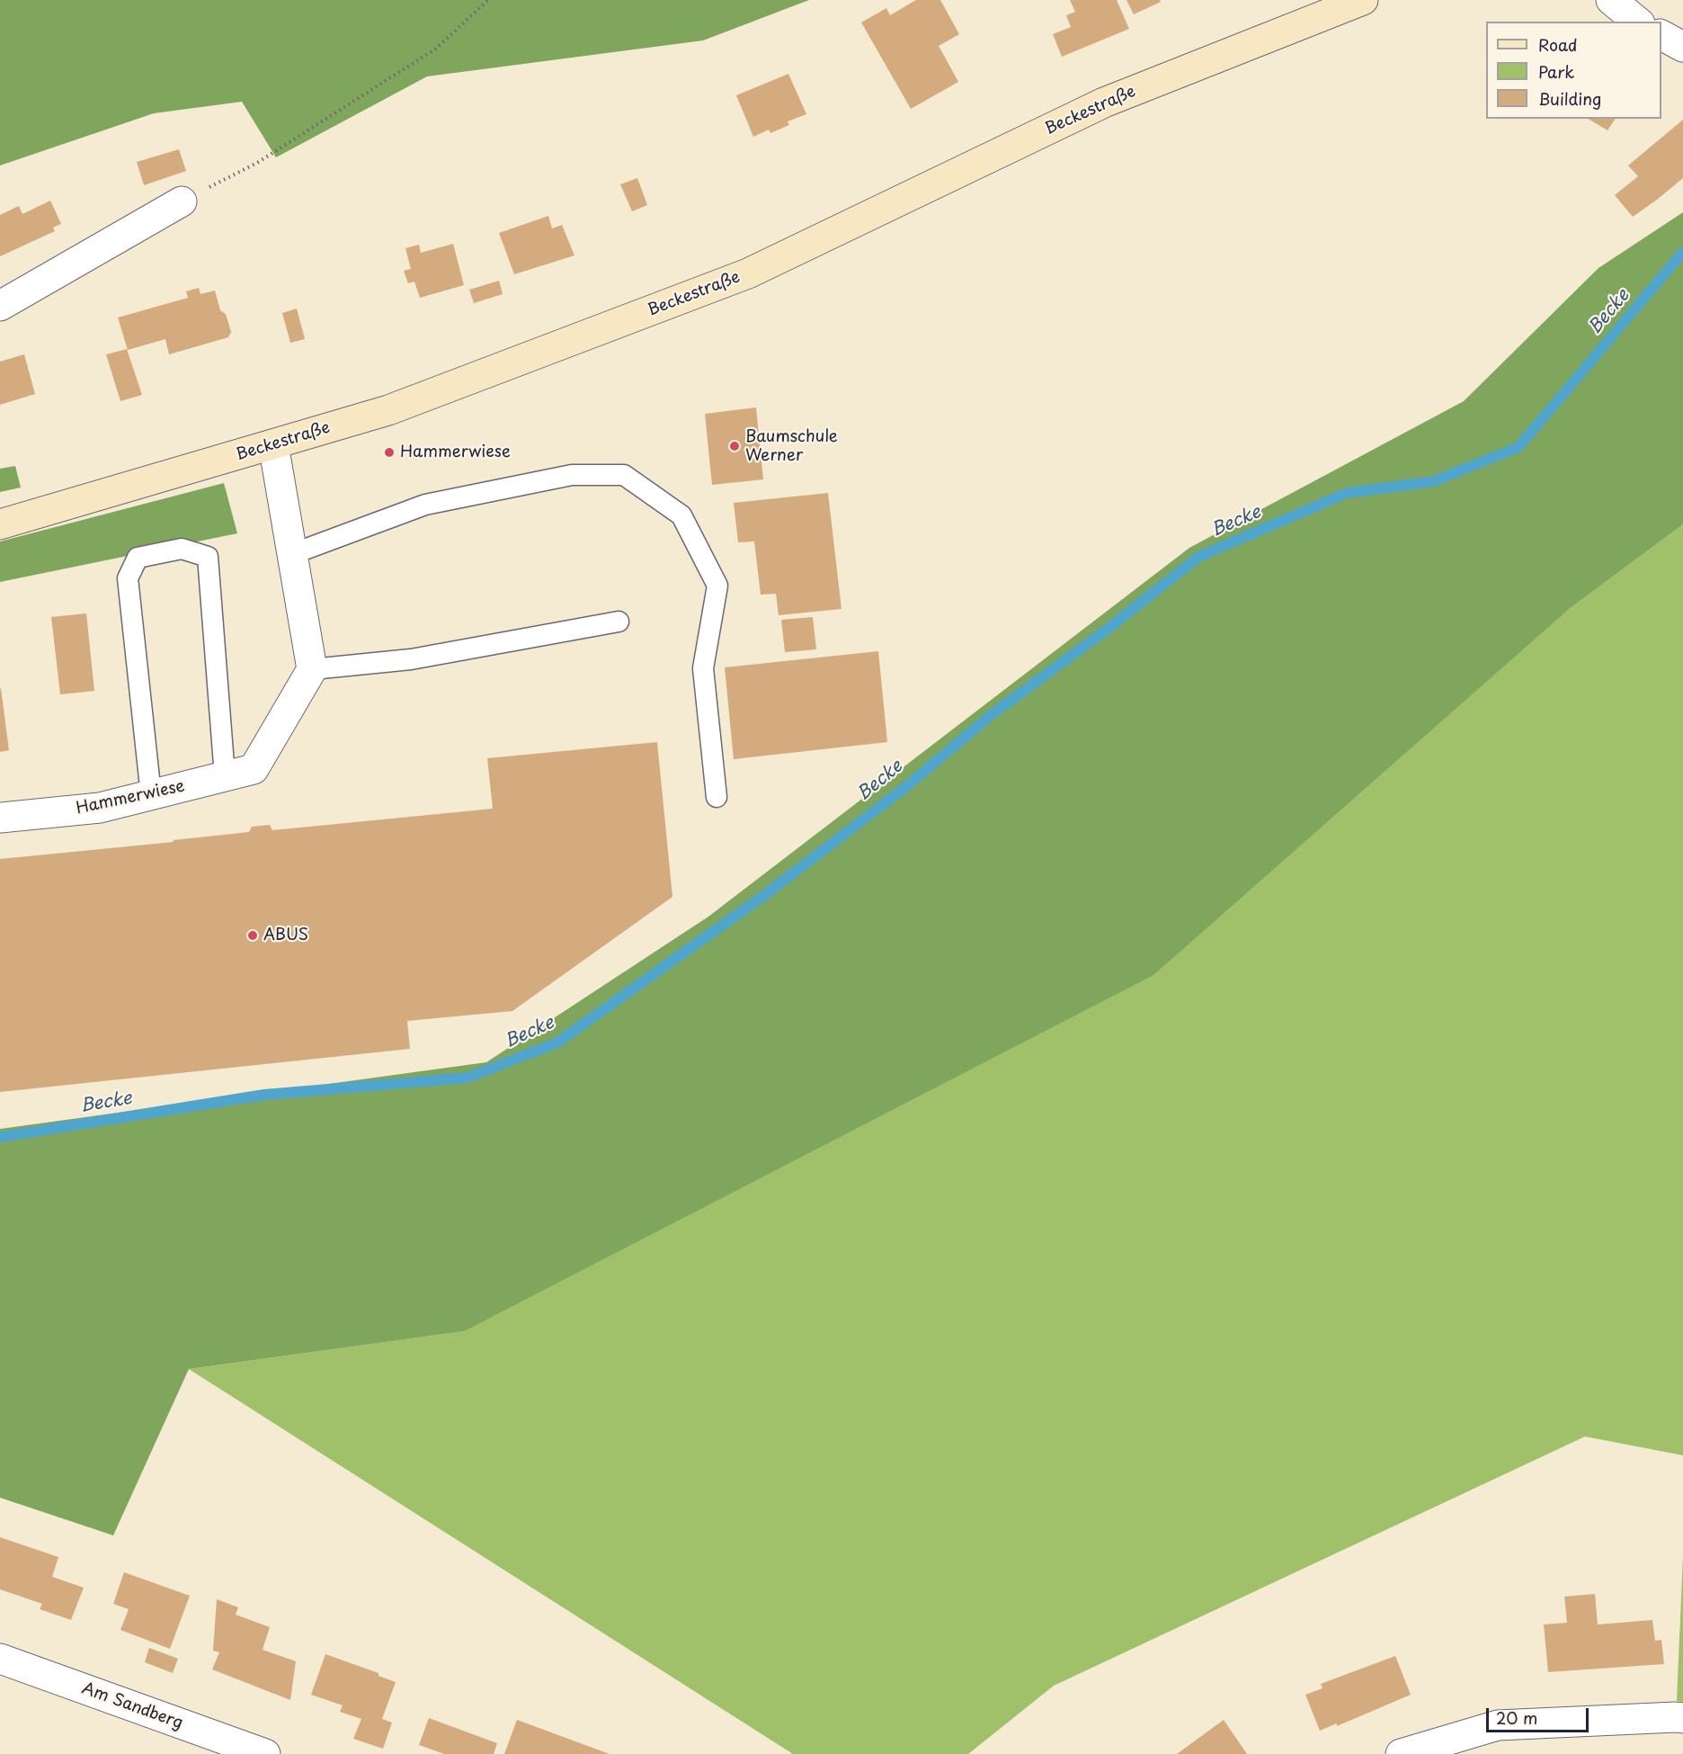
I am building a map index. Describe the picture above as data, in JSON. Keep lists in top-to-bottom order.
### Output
{
  "streets": {
    "main road": ["Beckestraße"],
    "street": ["Hammerwiese", "Am Sandberg"]
  },
  "water": ["Becke"],
  "places": ["Baumschule Werner", "Hammerwiese", "ABUS"],
  "legend": ["Road", "Park", "Building"],
  "scale_bar": "20 m"
}
